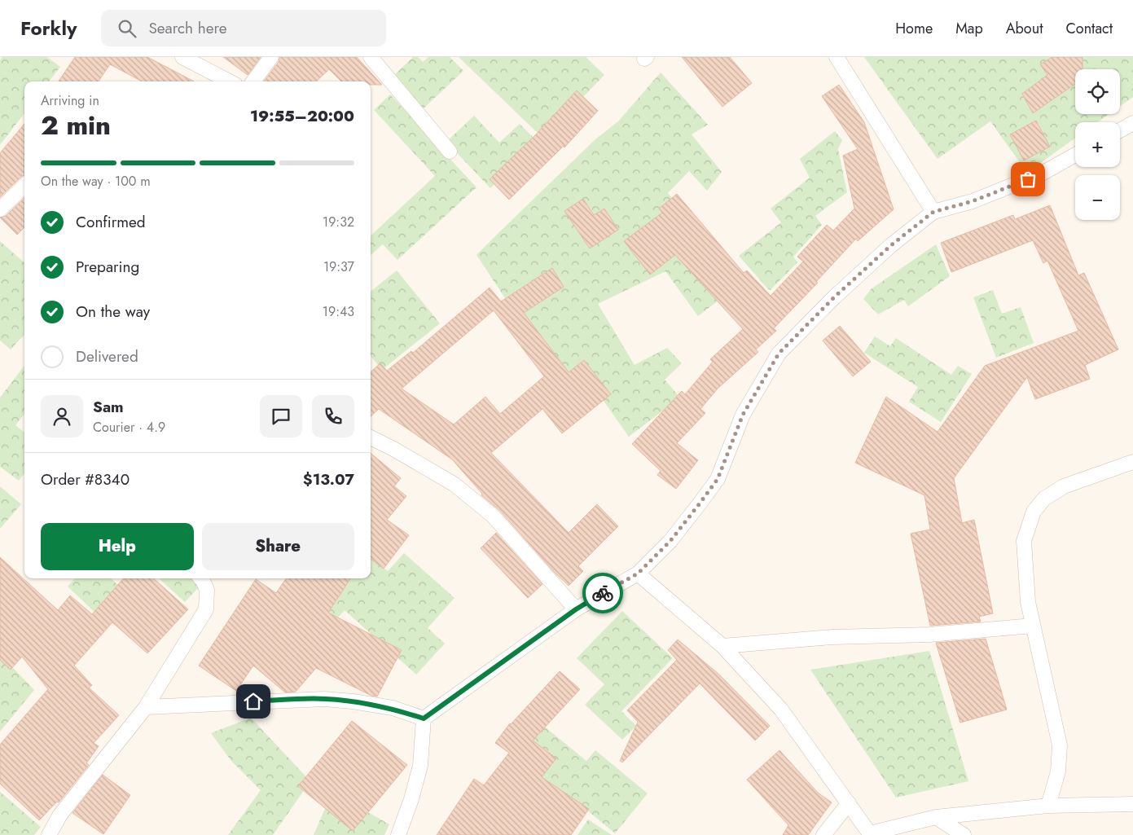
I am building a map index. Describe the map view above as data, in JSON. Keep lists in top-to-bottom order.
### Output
{
  "page": {
    "header": "Forkly",
    "search": "Search here",
    "nav": [
      "Home",
      "Map",
      "About",
      "Contact"
    ],
    "map_buttons": ["+", "−"],
    "heading": ["2 min", "Arriving in", "19:55–20:00"],
    "panel": [
      "Sam",
      "Courier · 4.9",
      "Order #8340",
      "$13.07"
    ],
    "bar": "On the way · 100 m",
    "list": [
      ["Confirmed", "19:32"],
      ["Preparing", "19:37"],
      ["On the way", "19:43"],
      "Delivered"
    ],
    "buttons": ["Help", "Share"]
  }
}
